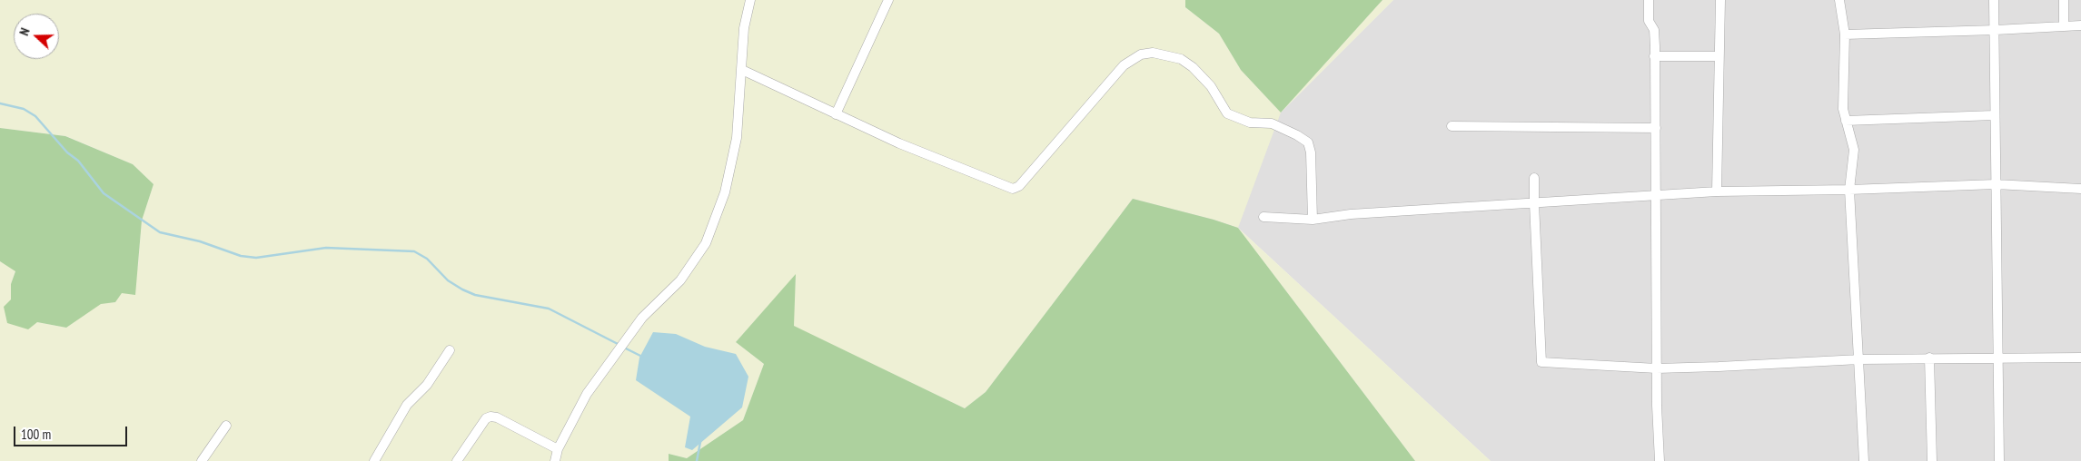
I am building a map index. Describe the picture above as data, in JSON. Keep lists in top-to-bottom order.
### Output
{
  "scale_bar": "100 m",
  "north": "left"
}
